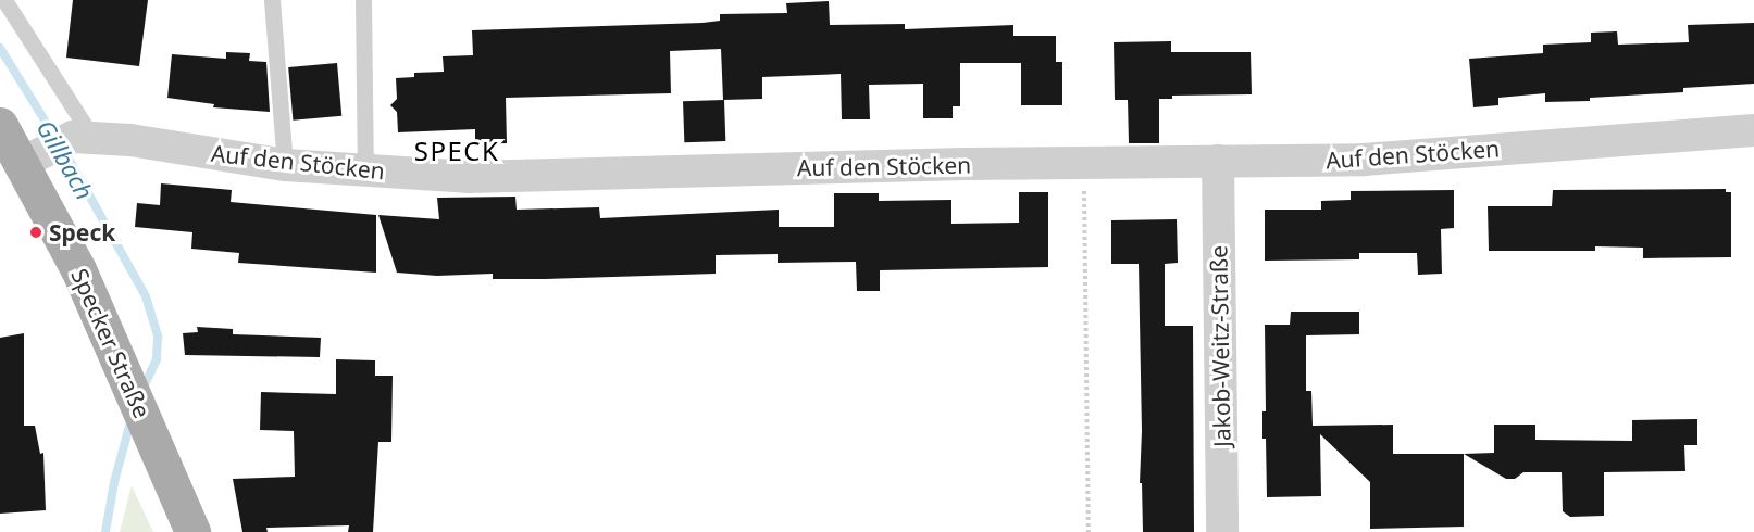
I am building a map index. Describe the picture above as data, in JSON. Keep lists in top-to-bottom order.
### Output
{
  "streets": {
    "main road": ["Specker Straße"],
    "street": ["Auf den Stöcken", "Jakob-Weitz-Straße"]
  },
  "crossings": [
    ["Auf den Stöcken", "Jakob-Weitz-Straße"]
  ],
  "districts": ["SPECK"],
  "water": ["Gillbach"],
  "places": ["Speck"]
}
